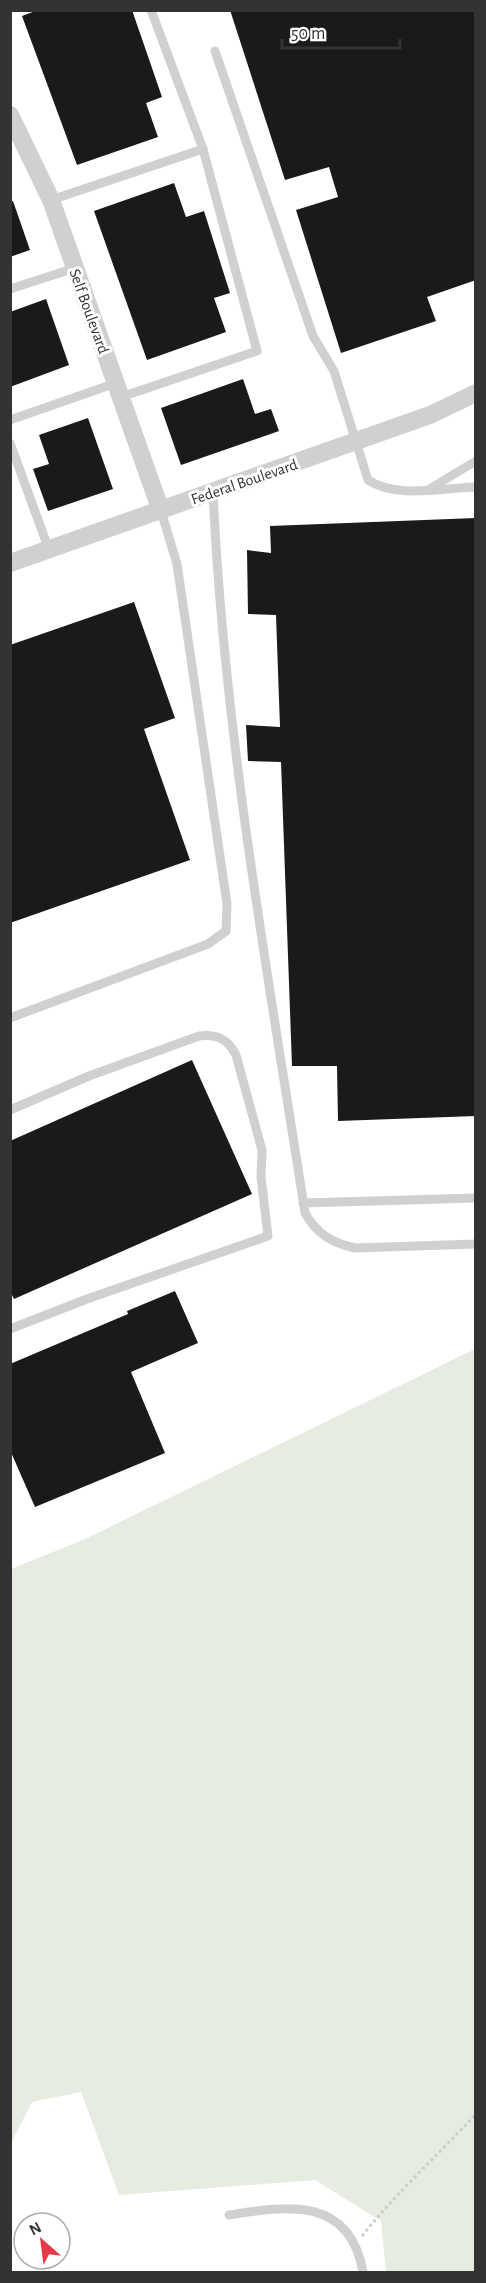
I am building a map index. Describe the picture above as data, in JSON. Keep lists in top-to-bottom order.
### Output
{
  "streets": {
    "street": ["Self Boulevard", "Federal Boulevard"]
  },
  "crossings": [
    ["Self Boulevard", "Federal Boulevard"]
  ],
  "scale_bar": "50 m",
  "north": "top left"
}
